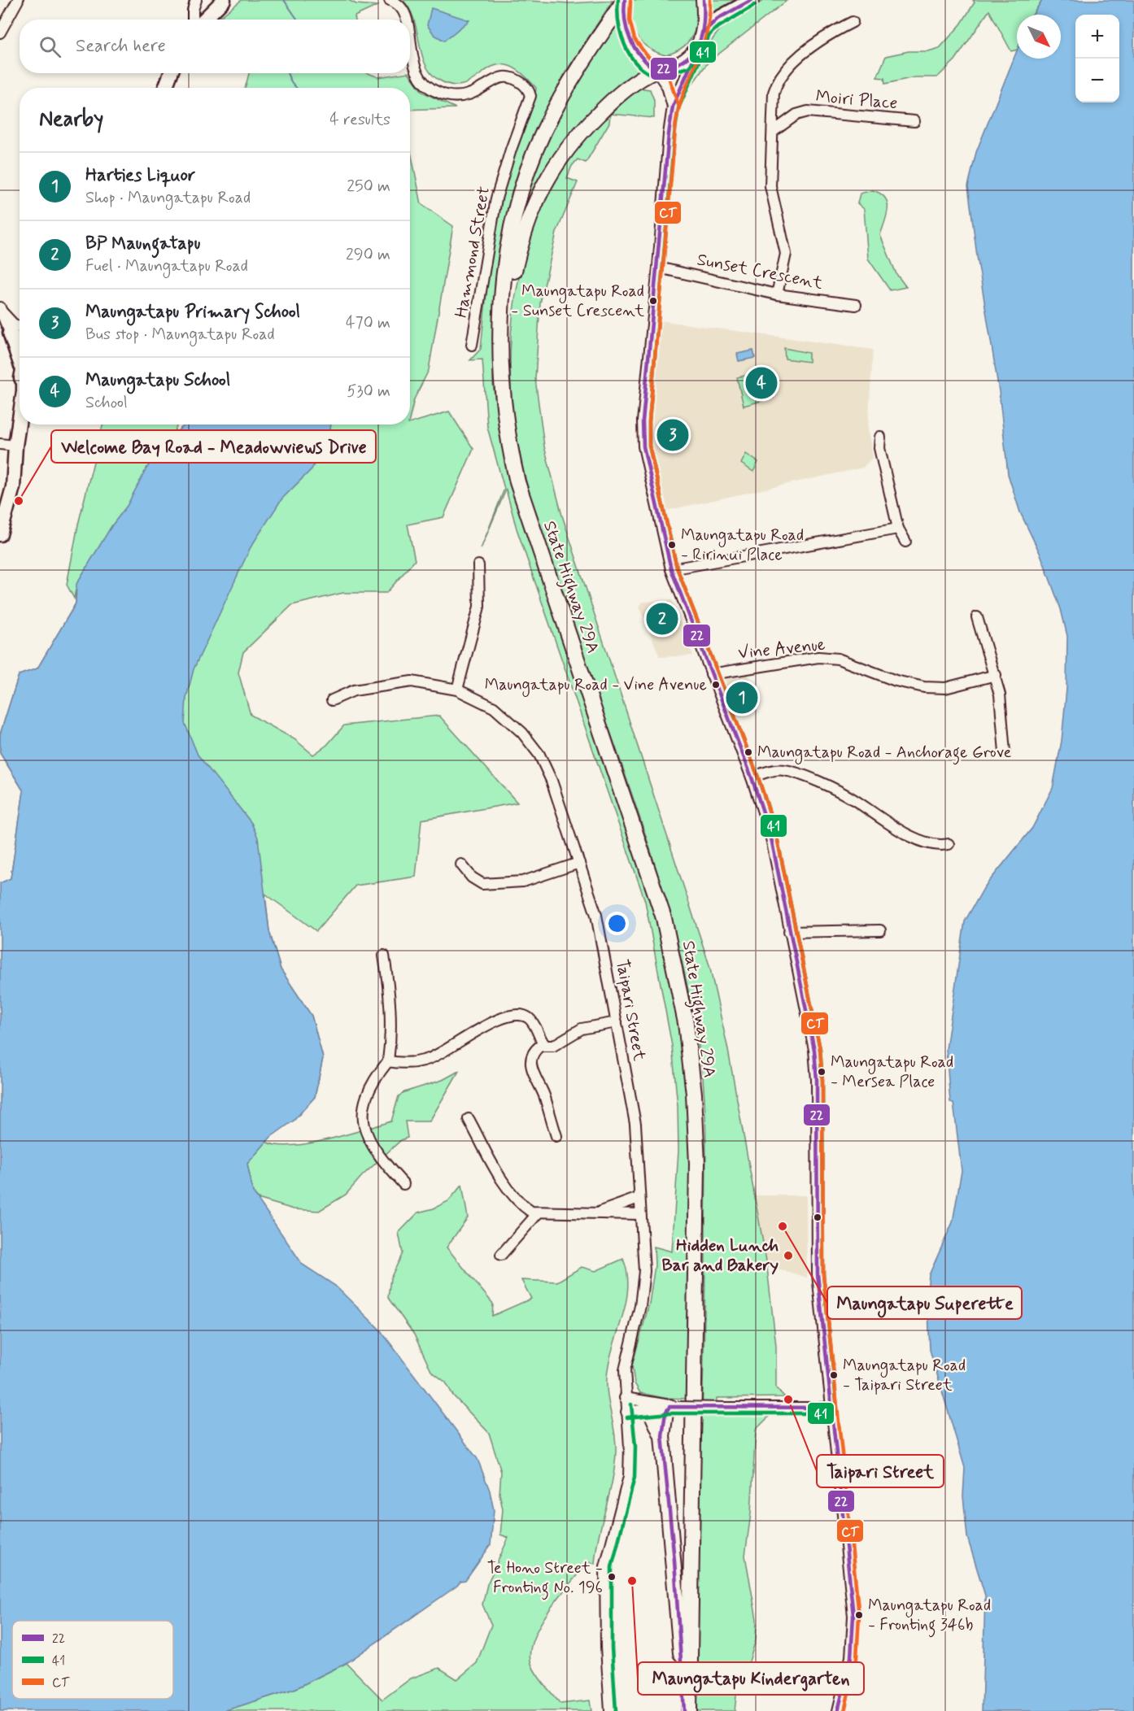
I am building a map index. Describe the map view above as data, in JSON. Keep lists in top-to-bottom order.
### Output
{
  "streets": {
    "highway": ["State Highway 29A"],
    "street": [
      "Moiri Place",
      "Hammond Street",
      "Sunset Crescent",
      "Vine Avenue",
      "Taipari Street"
    ]
  },
  "places": [
    "Maungatapu Road - Sunset Crescent",
    "Welcome Bay Road - Meadowviews Drive",
    "Maungatapu Road - Ririnui Place",
    "Maungatapu Road - Vine Avenue",
    "Maungatapu Road - Anchorage Grove",
    "Maungatapu Road - Mersea Place",
    "Maungatapu Superette",
    "Hidden Lunch Bar and Bakery",
    "Maungatapu Road - Taipari Street",
    "Taipari Street",
    "Te Hono Street - Fronting No. 196",
    "Maungatapu Kindergarten",
    "Maungatapu Road - Fronting 346b"
  ],
  "lines": ["transit line 22", "transit line 41", "transit line CT"],
  "legend": ["22", "41", "CT"],
  "north": "bottom right",
  "page": {
    "map_buttons": ["+", "−"],
    "search": "Search here",
    "heading": ["Nearby", "4 results"],
    "list": [
      {
        "mark": "1",
        "name": "Harties Liquor",
        "note": "Shop · Maungatapu Road",
        "value": "250 m"
      },
      {
        "mark": "2",
        "name": "BP Maungatapu",
        "note": "Fuel · Maungatapu Road",
        "value": "290 m"
      },
      {
        "mark": "3",
        "name": "Maungatapu Primary School",
        "note": "Bus stop · Maungatapu Road",
        "value": "470 m"
      },
      {
        "mark": "4",
        "name": "Maungatapu School",
        "note": "School",
        "value": "530 m"
      }
    ],
    "pins": [
      "4",
      "3",
      "2",
      "1"
    ]
  }
}
